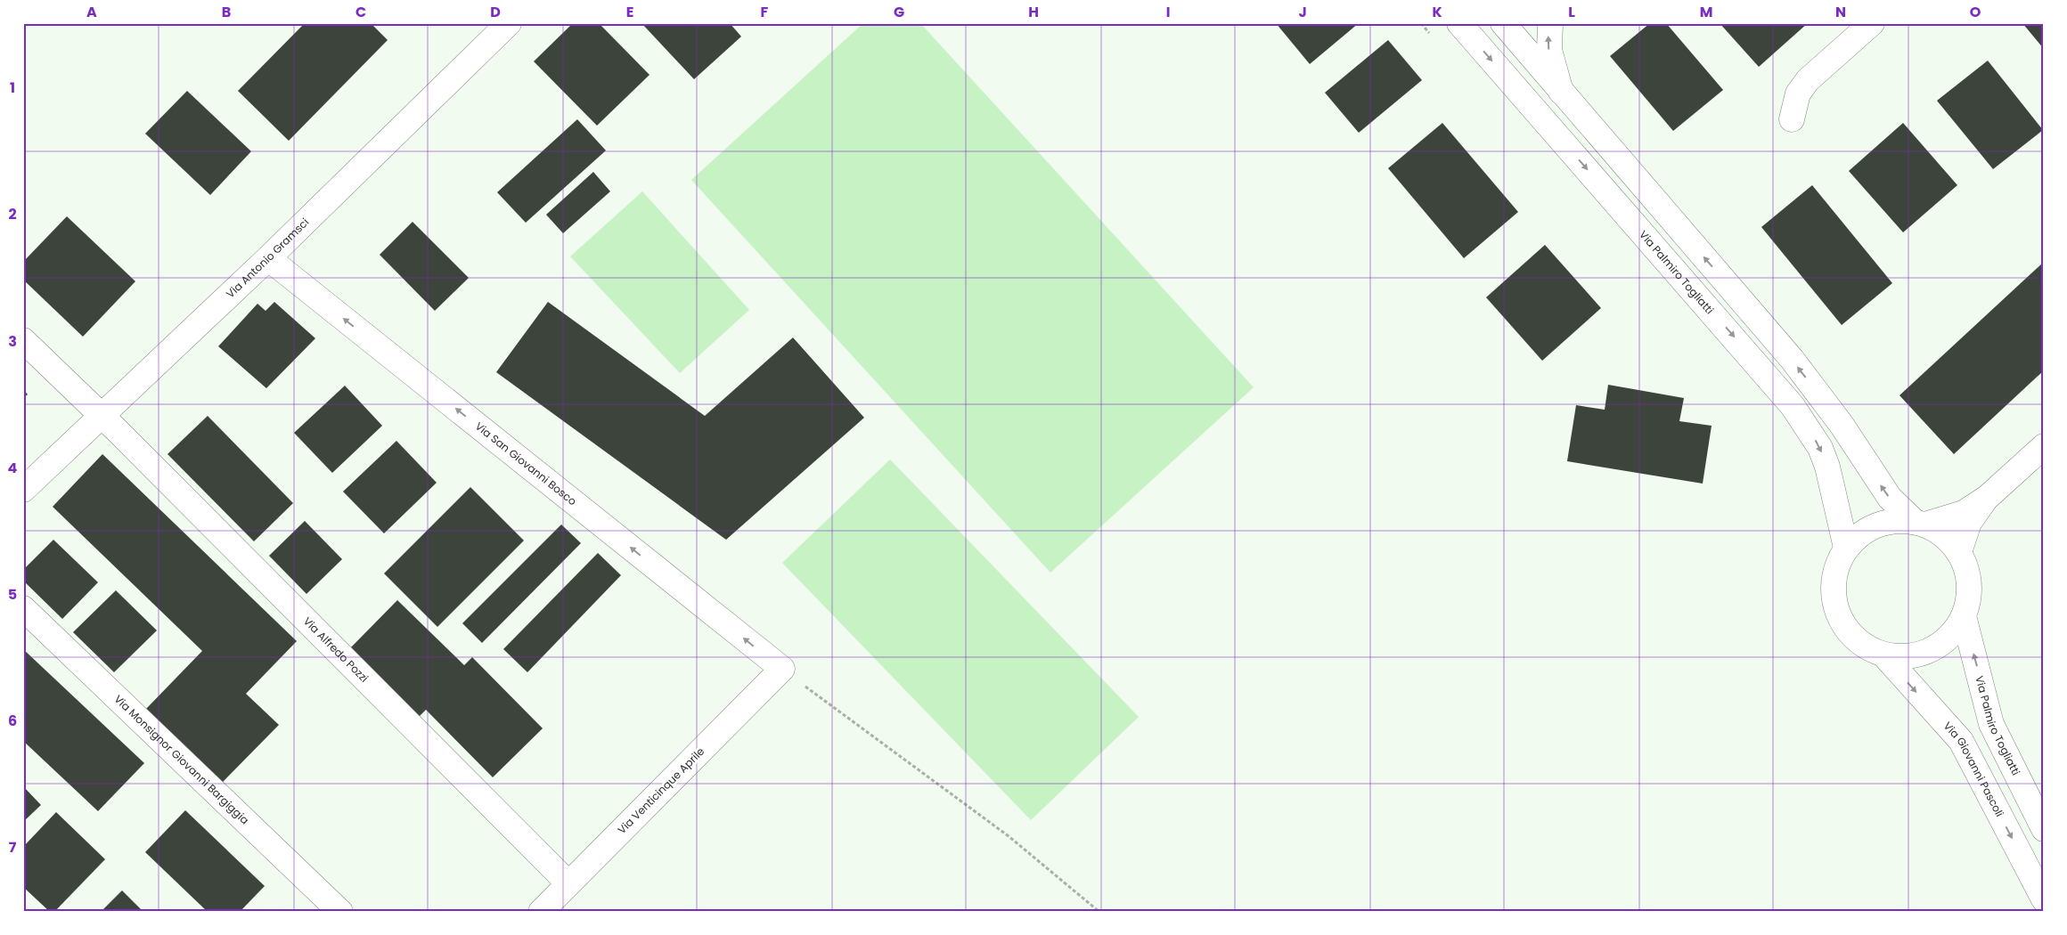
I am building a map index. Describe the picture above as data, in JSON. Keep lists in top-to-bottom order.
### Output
{
  "streets": {
    "street": [
      "Via Antonio Gramsci",
      "Via Palmiro Togliatti",
      "Via San Giovanni Bosco",
      "Via Alfredo Pozzi",
      "Via Monsignor Giovanni Bargiggia",
      "Via Giovanni Pascoli",
      "Via Venticinque Aprile"
    ]
  },
  "crossings": [
    ["Via Antonio Gramsci", "Via San Giovanni Bosco"],
    ["Via Antonio Gramsci", "Via Alfredo Pozzi"],
    ["Via Palmiro Togliatti", "Via Giovanni Pascoli"],
    ["Via San Giovanni Bosco", "Via Venticinque Aprile"],
    ["Via Alfredo Pozzi", "Via Venticinque Aprile"]
  ],
  "one_way": ["Via San Giovanni Bosco", "Via Giovanni Pascoli"],
  "grid": {
    "columns": [
      "A",
      "B",
      "C",
      "D",
      "E",
      "F",
      "G",
      "H",
      "I",
      "J",
      "K",
      "L",
      "M",
      "N",
      "O"
    ],
    "rows": [
      "1",
      "2",
      "3",
      "4",
      "5",
      "6",
      "7"
    ]
  }
}
